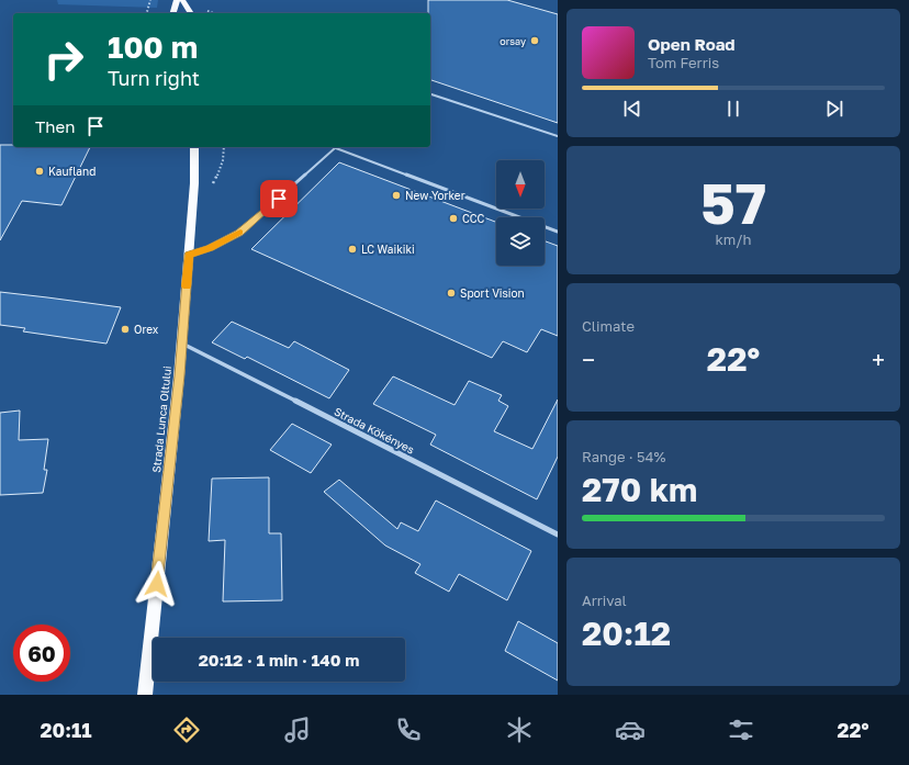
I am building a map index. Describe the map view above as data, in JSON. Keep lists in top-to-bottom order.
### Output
{
  "streets": {
    "main road": ["Strada Lunca Oltului"],
    "street": ["Strada Kökényes"]
  },
  "crossings": [
    ["Strada Lunca Oltului", "Strada Kökényes"]
  ],
  "places": [
    "orsay",
    "Kaufland",
    "New Yorker",
    "CCC",
    "LC Waikiki",
    "Sport Vision",
    "Orex"
  ],
  "north": "bottom",
  "page": {
    "turn": ["100 m", "Turn right"],
    "song": ["Open Road", "Tom Ferris"],
    "then": "Then",
    "tile": [
      ["57", "km/h"],
      "Climate",
      ["Range · 54%", "270 km"],
      ["Arrival", "20:12"]
    ],
    "heat": ["−", "22°", "+"],
    "limit": "60",
    "trip": "20:12 · 1 min · 140 m",
    "tabs": ["20:11", "22°"]
  }
}
